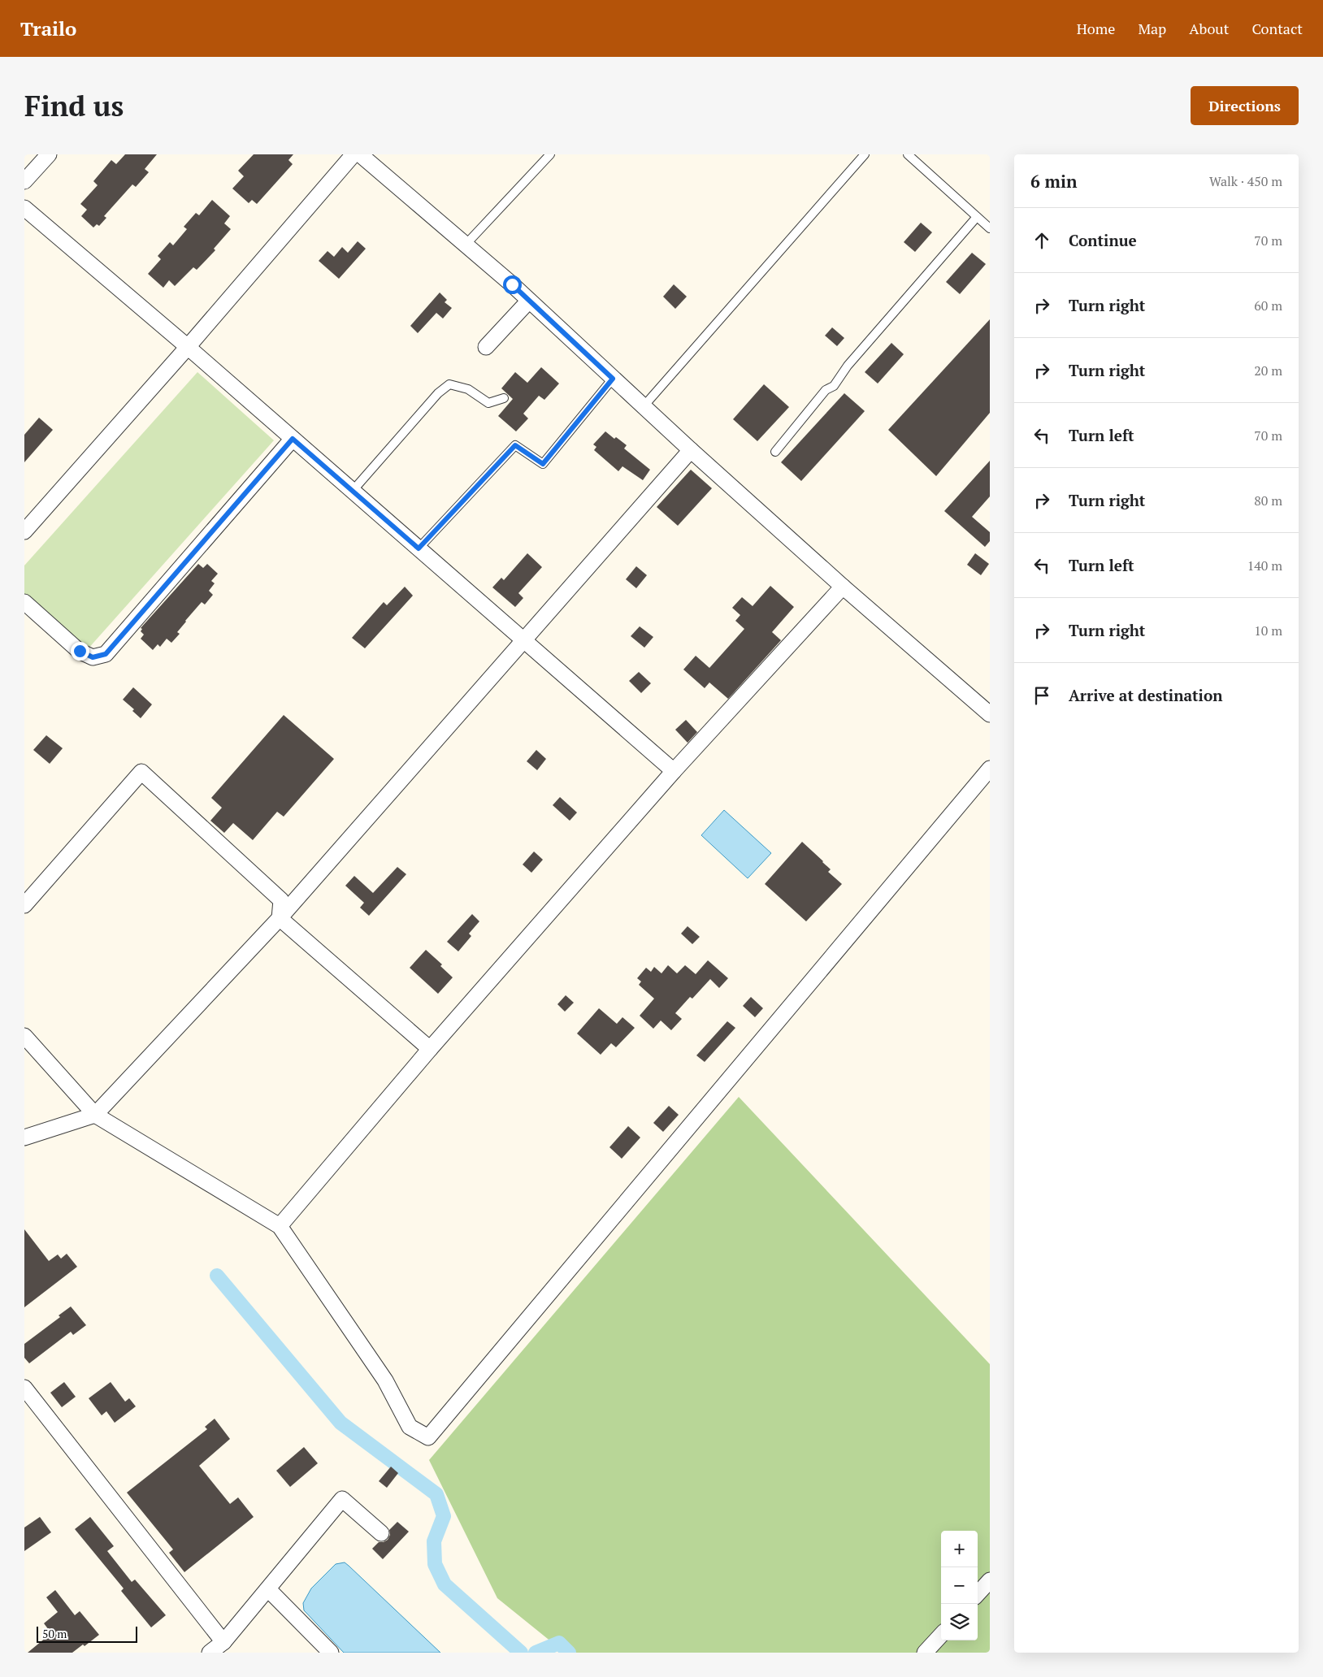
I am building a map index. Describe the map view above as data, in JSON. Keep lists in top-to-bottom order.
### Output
{
  "scale_bar": "50 m",
  "page": {
    "header": "Trailo",
    "nav": [
      "Home",
      "Map",
      "About",
      "Contact"
    ],
    "buttons": "Directions",
    "title": "Find us",
    "heading": ["6 min", "Walk · 450 m"],
    "list": [
      ["Continue", "70 m"],
      ["Turn right", "60 m"],
      ["Turn right", "20 m"],
      ["Turn left", "70 m"],
      ["Turn right", "80 m"],
      ["Turn left", "140 m"],
      ["Turn right", "10 m"],
      "Arrive at destination"
    ],
    "map_buttons": ["+", "−"],
    "scale": "50 m"
  }
}
